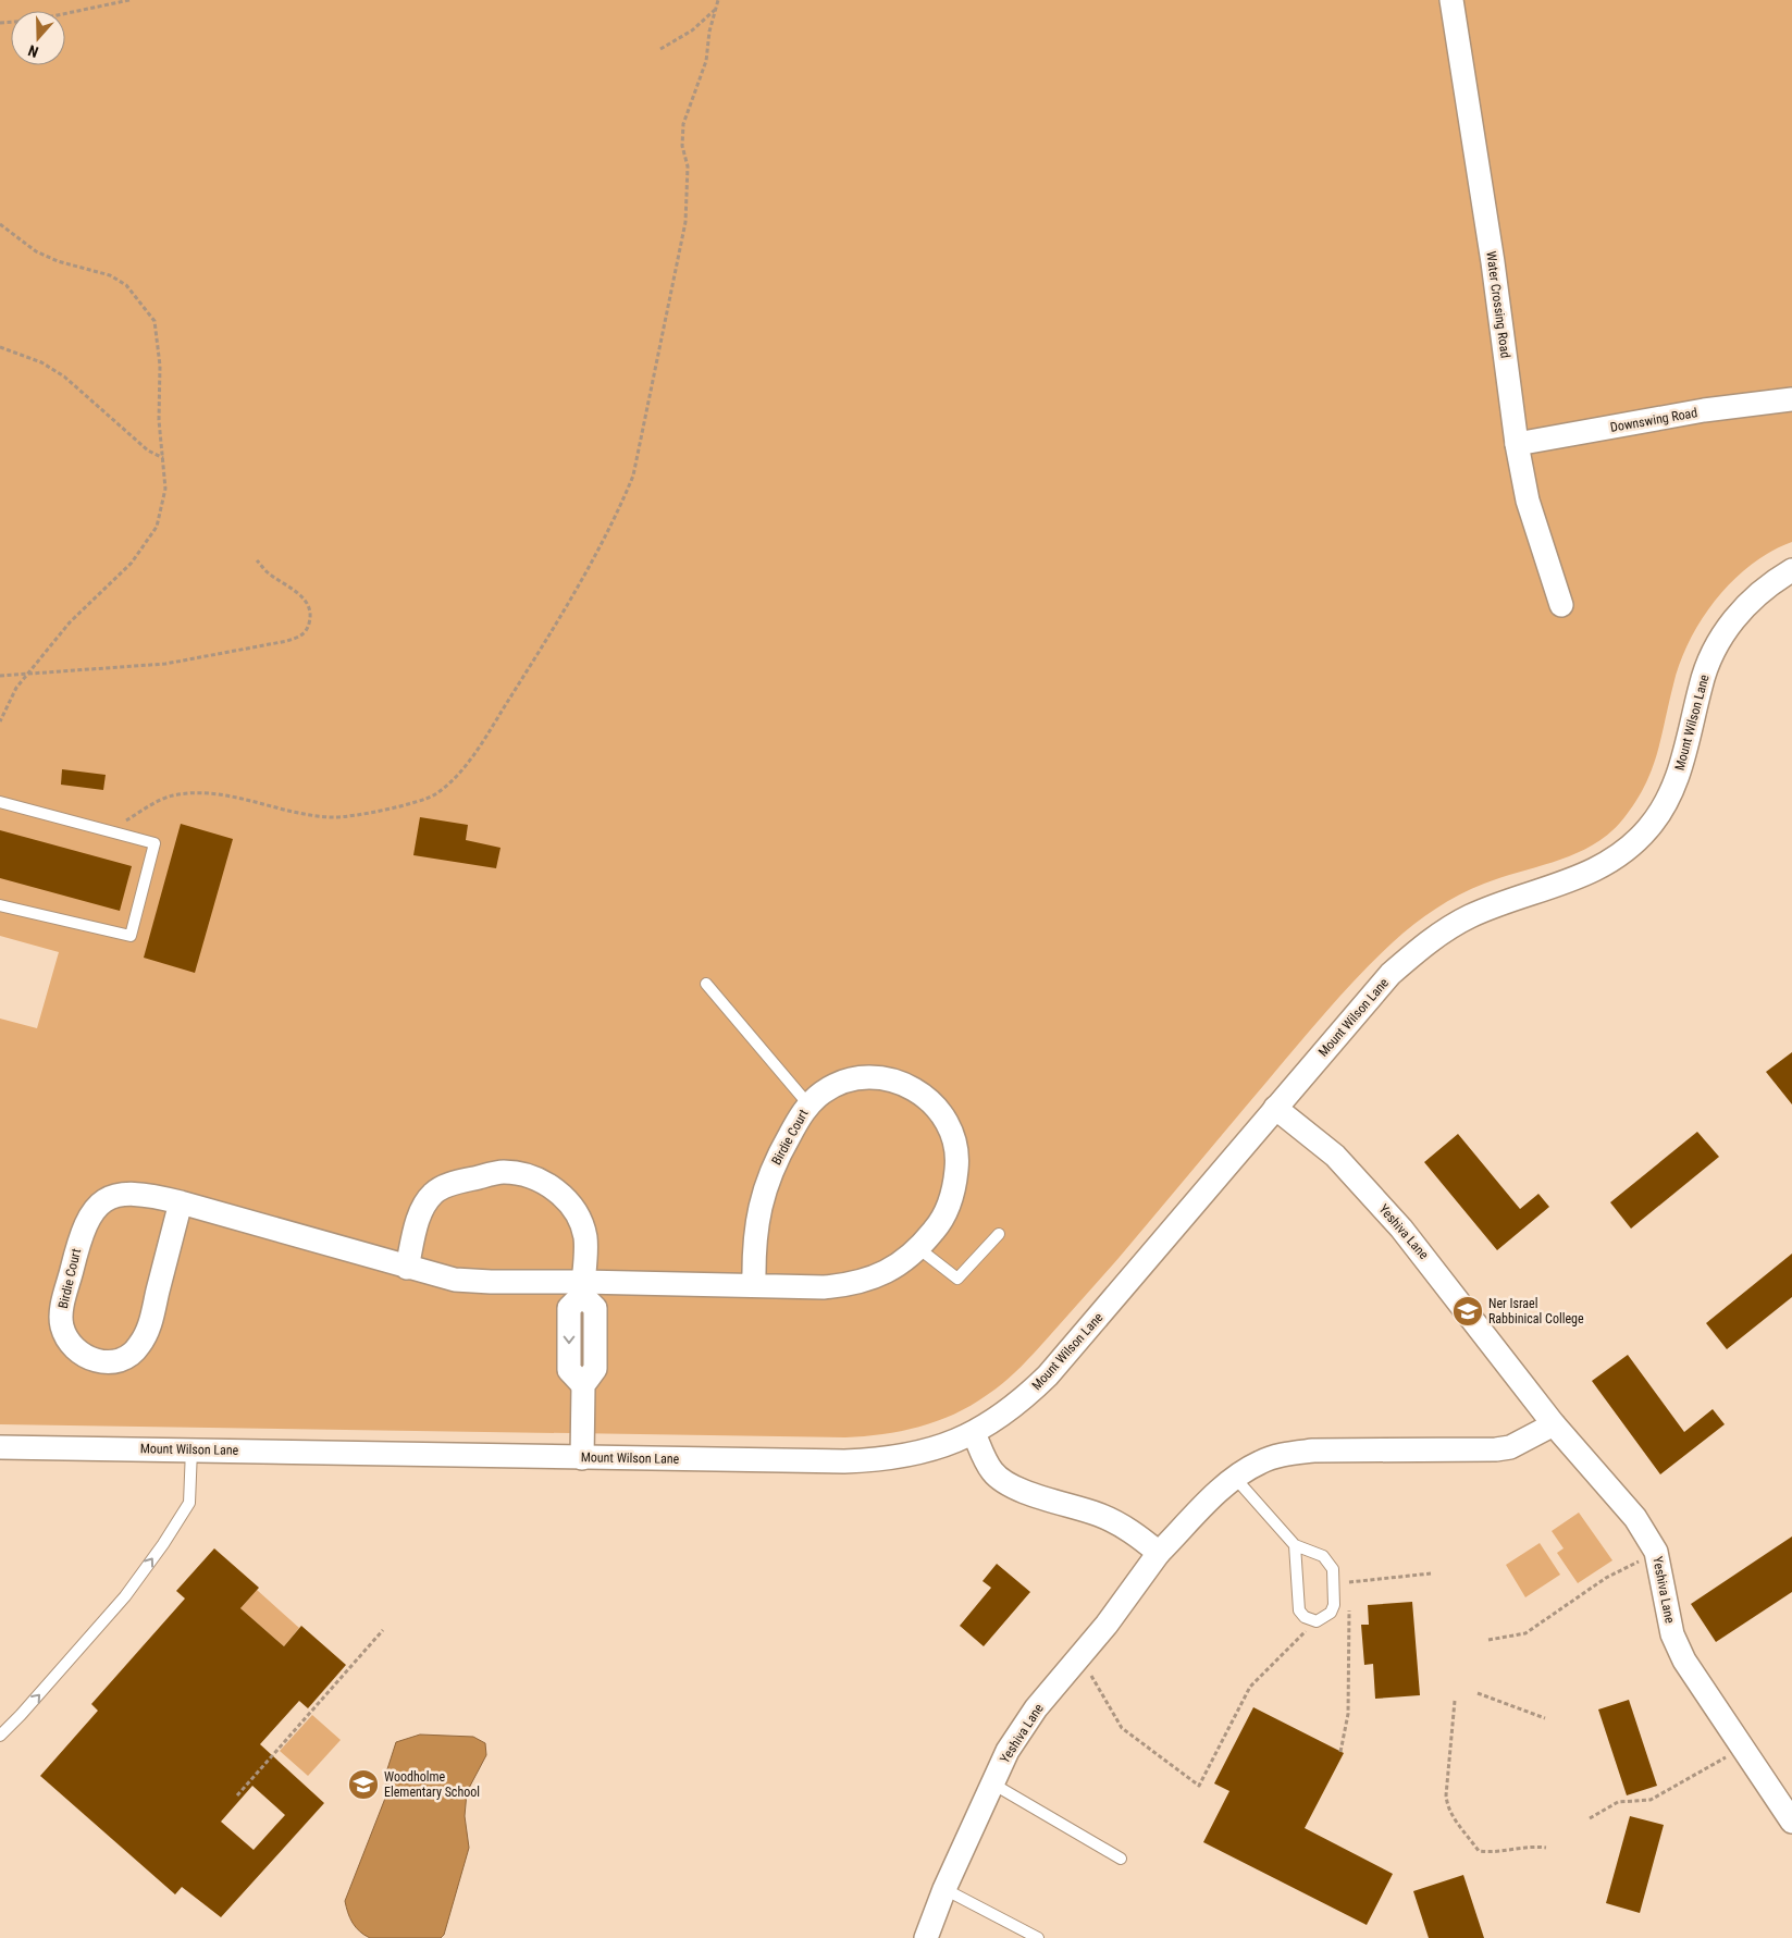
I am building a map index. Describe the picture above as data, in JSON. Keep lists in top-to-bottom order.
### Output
{
  "streets": {
    "street": [
      "Water Crossing Road",
      "Downswing Road",
      "Mount Wilson Lane",
      "Birdie Court",
      "Yeshiva Lane"
    ]
  },
  "crossings": [
    ["Water Crossing Road", "Downswing Road"],
    ["Mount Wilson Lane", "Yeshiva Lane"]
  ],
  "places": {
    "school or university": ["Ner Israel Rabbinical College", "Woodholme Elementary School"]
  },
  "north": "bottom"
}
